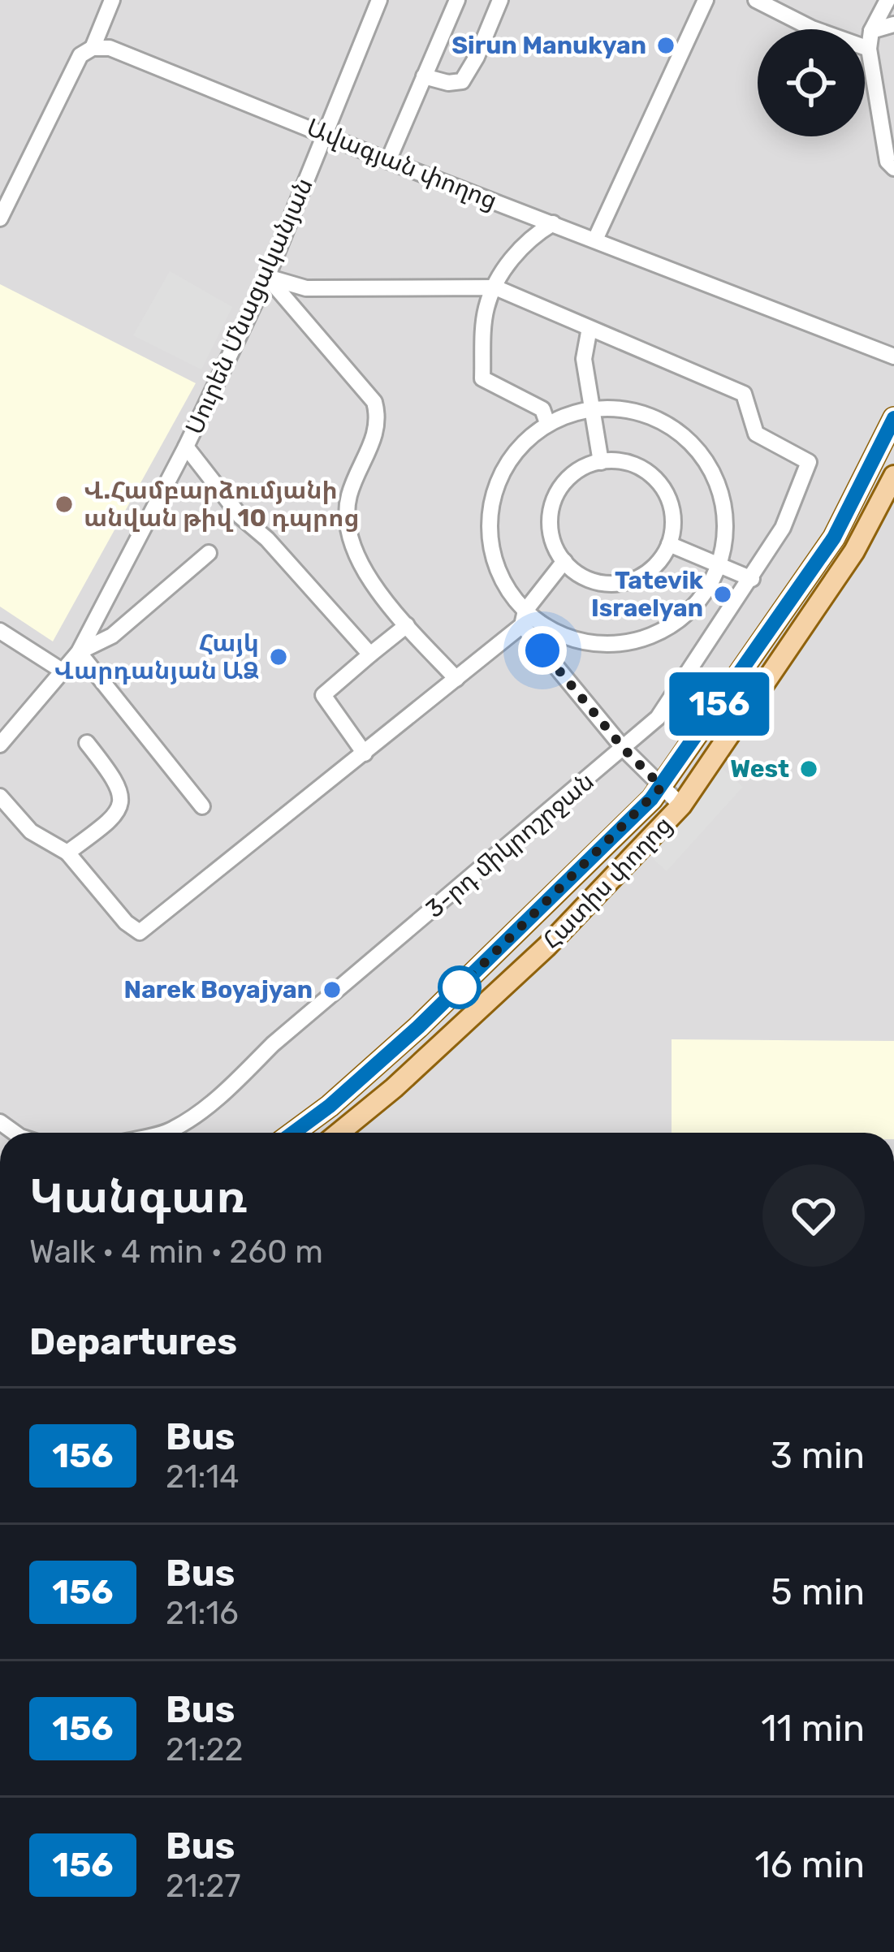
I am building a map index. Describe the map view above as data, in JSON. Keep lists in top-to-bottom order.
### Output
{
  "streets": {
    "main road": ["Հատիս փողոց"],
    "street": ["Ավագյան փողոց", "Սուրեն Մնացականյան", "3-րդ միկրոշրջան"]
  },
  "crossings": [
    ["Ավագյան փողոց", "Սուրեն Մնացականյան"]
  ],
  "places": [
    "Sirun Manukyan",
    "Վ.Համբարձումյանի անվան թիվ 10 դպրոց",
    "Tatevik Israelyan",
    "Հայկ Վարդանյան ԱՁ",
    "West",
    "Narek Boyajyan"
  ],
  "lines": ["bus line 156"],
  "page": {
    "on_map": "156",
    "heading": [
      ["Կանգառ", "Walk · 4 min · 260 m"],
      "Departures"
    ],
    "list": [
      {
        "mark": "156",
        "name": "Bus",
        "note": "21:14",
        "value": "3 min"
      },
      {
        "mark": "156",
        "name": "Bus",
        "note": "21:16",
        "value": "5 min"
      },
      {
        "mark": "156",
        "name": "Bus",
        "note": "21:22",
        "value": "11 min"
      },
      {
        "mark": "156",
        "name": "Bus",
        "note": "21:27",
        "value": "16 min"
      }
    ]
  }
}
